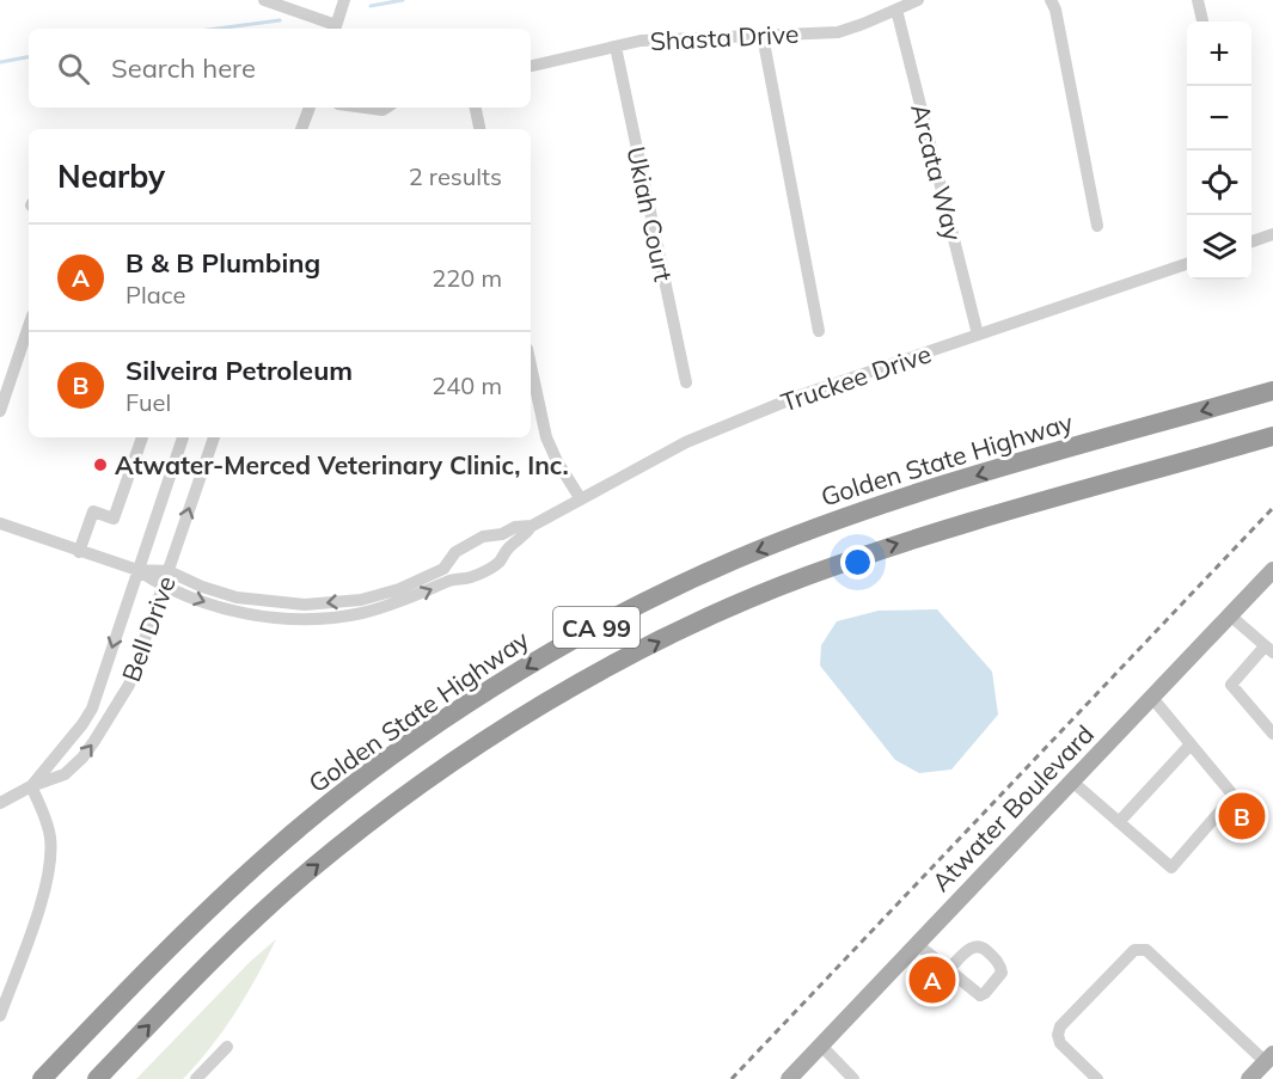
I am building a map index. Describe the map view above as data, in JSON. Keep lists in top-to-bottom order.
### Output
{
  "streets": {
    "highway": ["Golden State Highway", "CA 99"],
    "main road": ["Atwater Boulevard"],
    "street": [
      "Shasta Drive",
      "Arcata Way",
      "Ukiah Court",
      "Truckee Drive",
      "Bell Drive"
    ]
  },
  "crossings": [
    ["Shasta Drive", "Arcata Way"],
    ["Shasta Drive", "Ukiah Court"],
    ["Arcata Way", "Truckee Drive"],
    ["Truckee Drive", "Bell Drive"]
  ],
  "places": ["Atwater-Merced Veterinary Clinic, Inc."],
  "page": {
    "map_buttons": ["+", "−"],
    "search": "Search here",
    "heading": ["Nearby", "2 results"],
    "list": [
      {
        "mark": "A",
        "name": "B & B Plumbing",
        "note": "Place",
        "value": "220 m"
      },
      {
        "mark": "B",
        "name": "Silveira Petroleum",
        "note": "Fuel",
        "value": "240 m"
      }
    ],
    "pins": ["B", "A"]
  }
}
